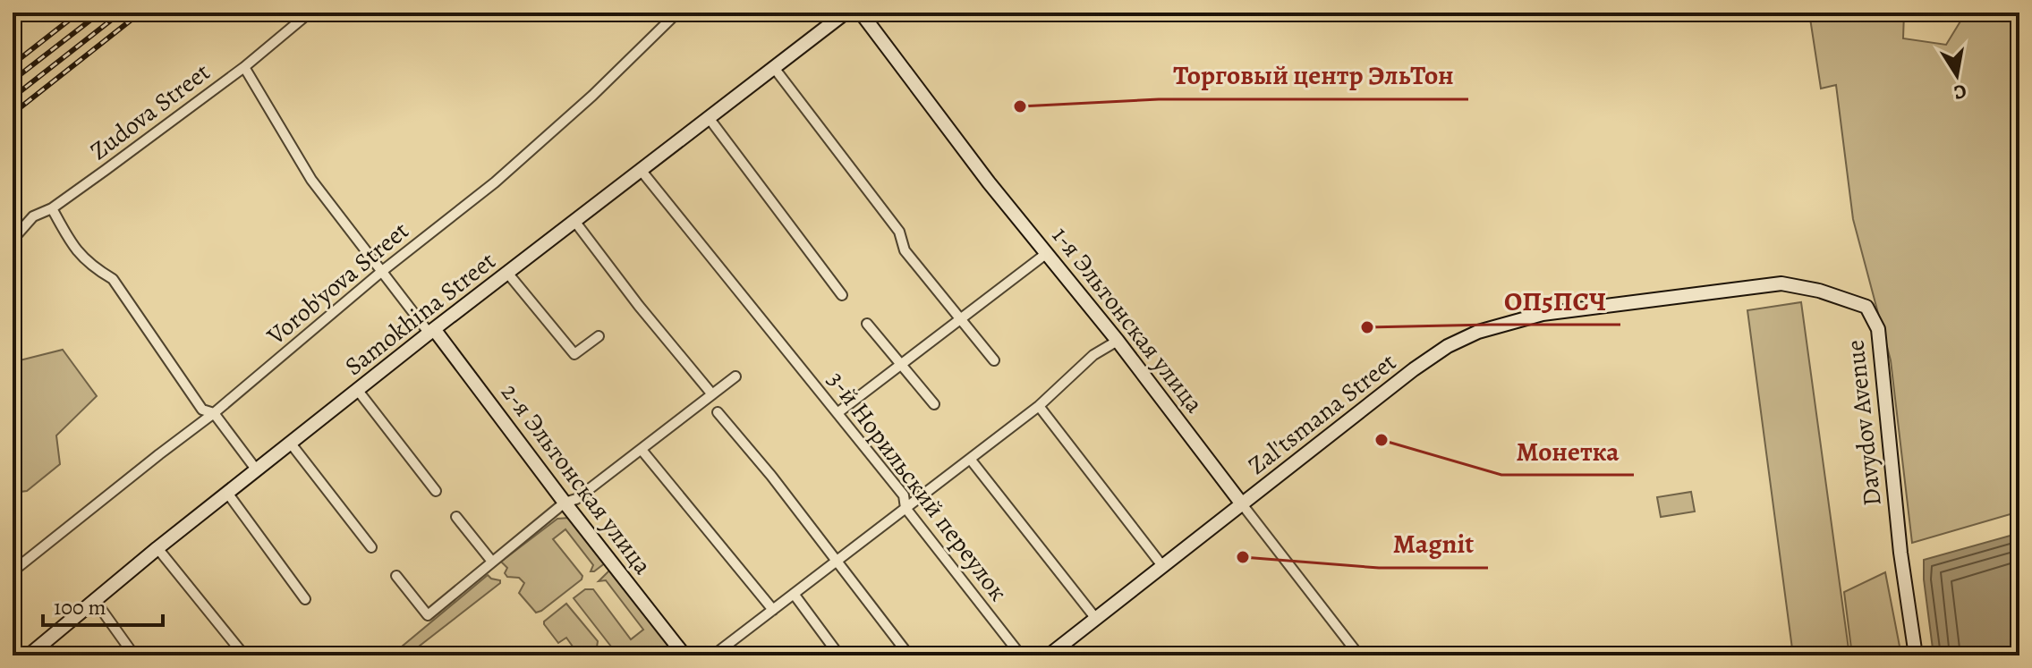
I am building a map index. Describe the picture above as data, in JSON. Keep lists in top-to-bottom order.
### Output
{
  "streets": {
    "street": [
      "Zudova Street",
      "Vorob'yova Street",
      "Samokhina Street",
      "1-я Эльтонская улица",
      "Zal'tsmana Street",
      "Davydov Avenue",
      "2-я Эльтонская улица",
      "3-й Норильский переулок"
    ]
  },
  "crossings": [
    ["Samokhina Street", "2-я Эльтонская улица"],
    ["Samokhina Street", "3-й Норильский переулок"],
    ["1-я Эльтонская улица", "Zal'tsmana Street"],
    ["Zal'tsmana Street", "Davydov Avenue"]
  ],
  "places": [
    "Торговый центр ЭльТон",
    "ОП5ПСЧ",
    "Монетка",
    "Magnit"
  ],
  "scale_bar": "100 m",
  "north": "bottom"
}
